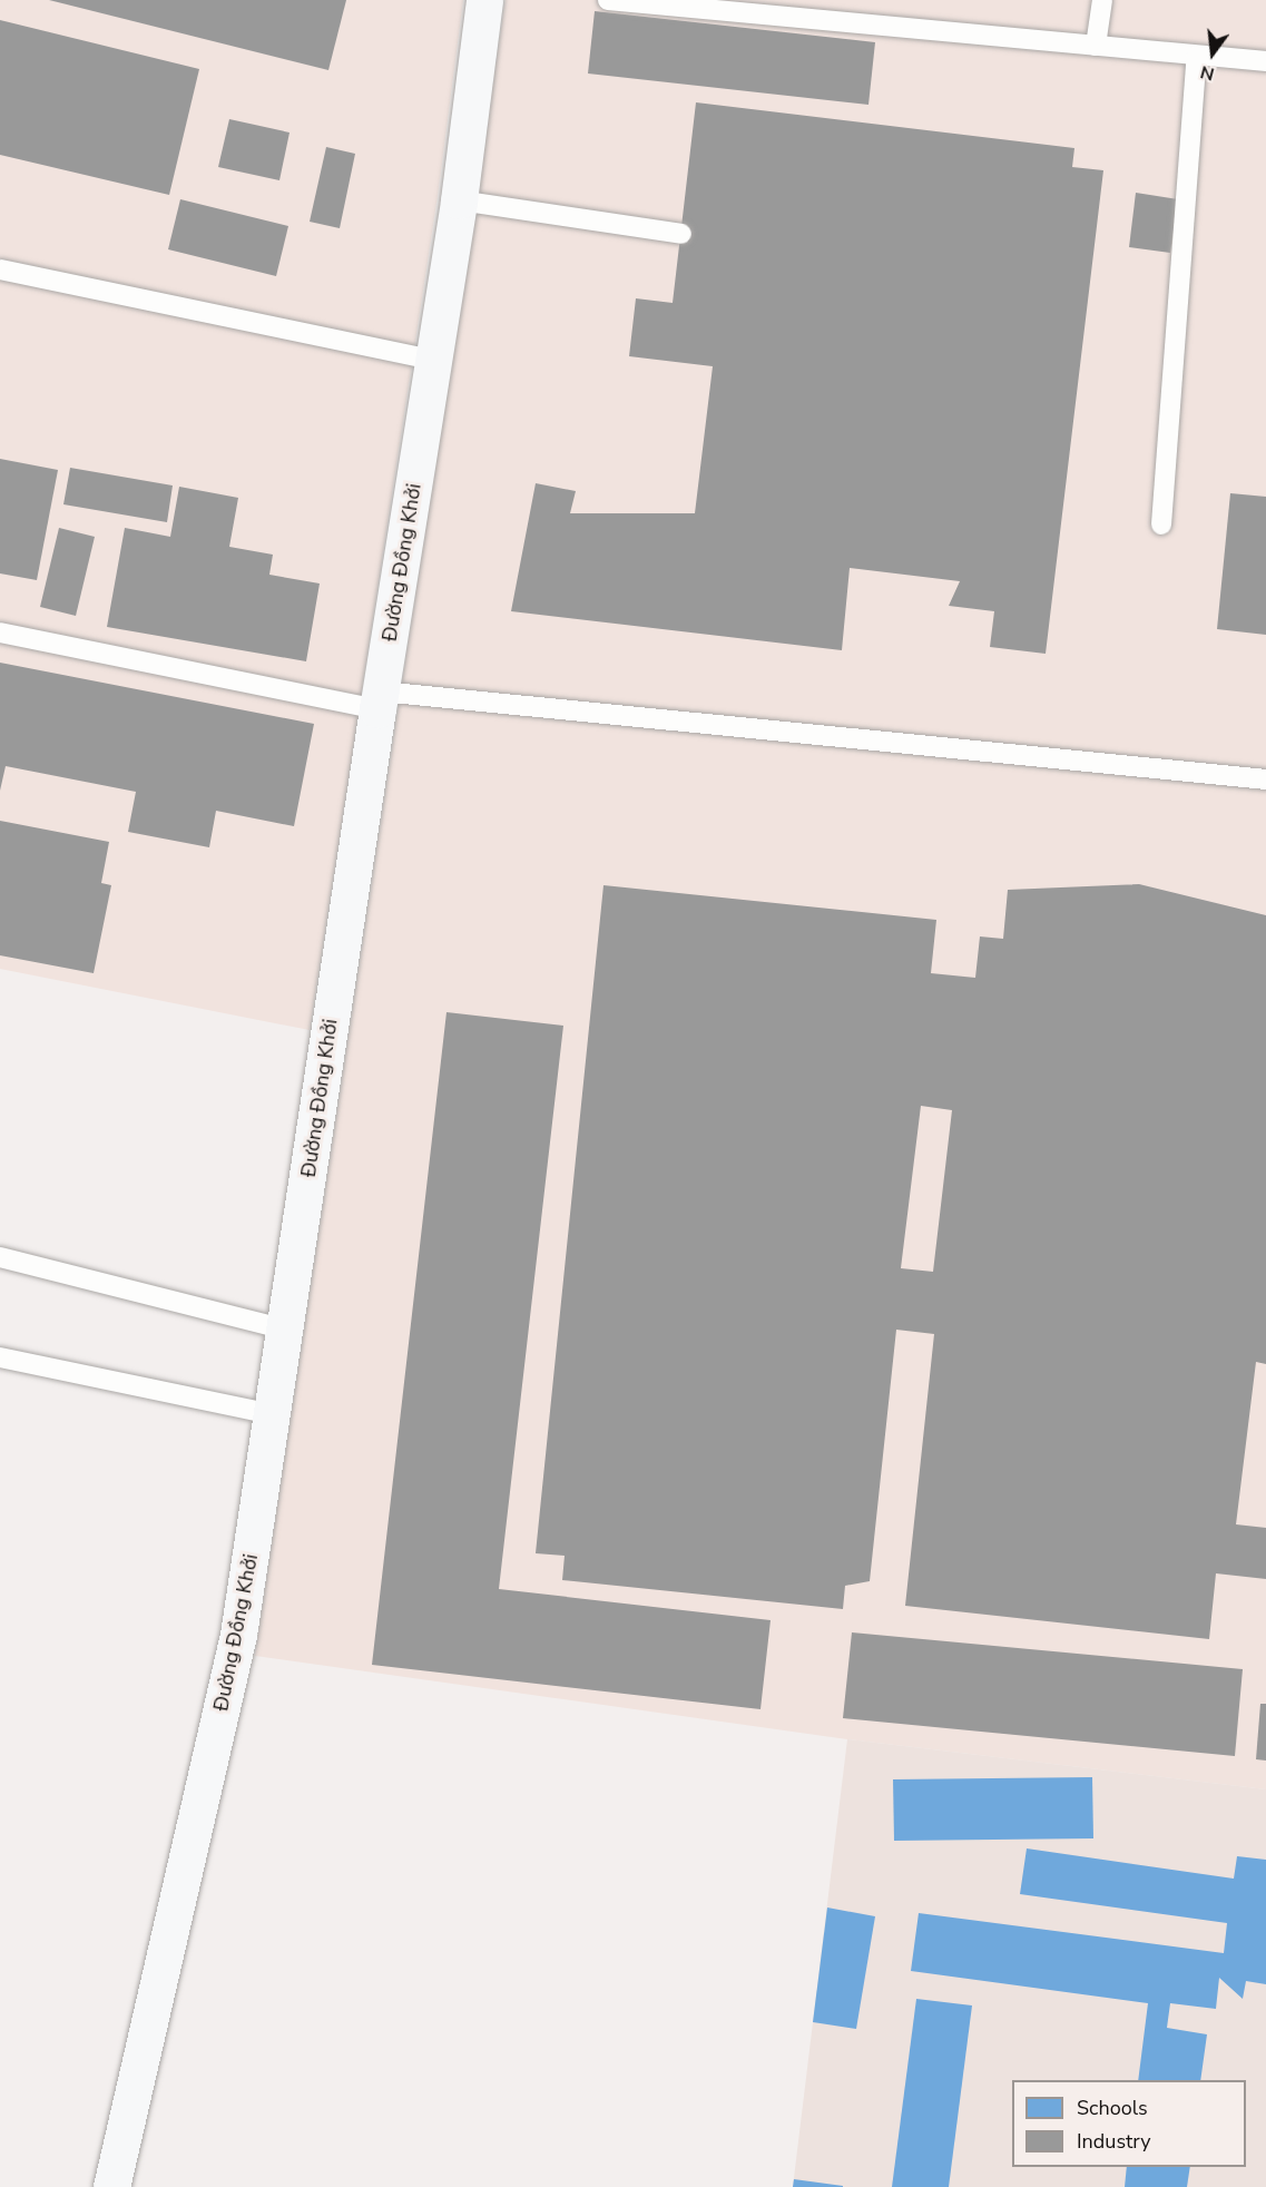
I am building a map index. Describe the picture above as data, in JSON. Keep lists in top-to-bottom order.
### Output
{
  "streets": {
    "main road": ["Đường Đồng Khởi"]
  },
  "legend": ["Schools", "Industry"],
  "north": "bottom"
}
